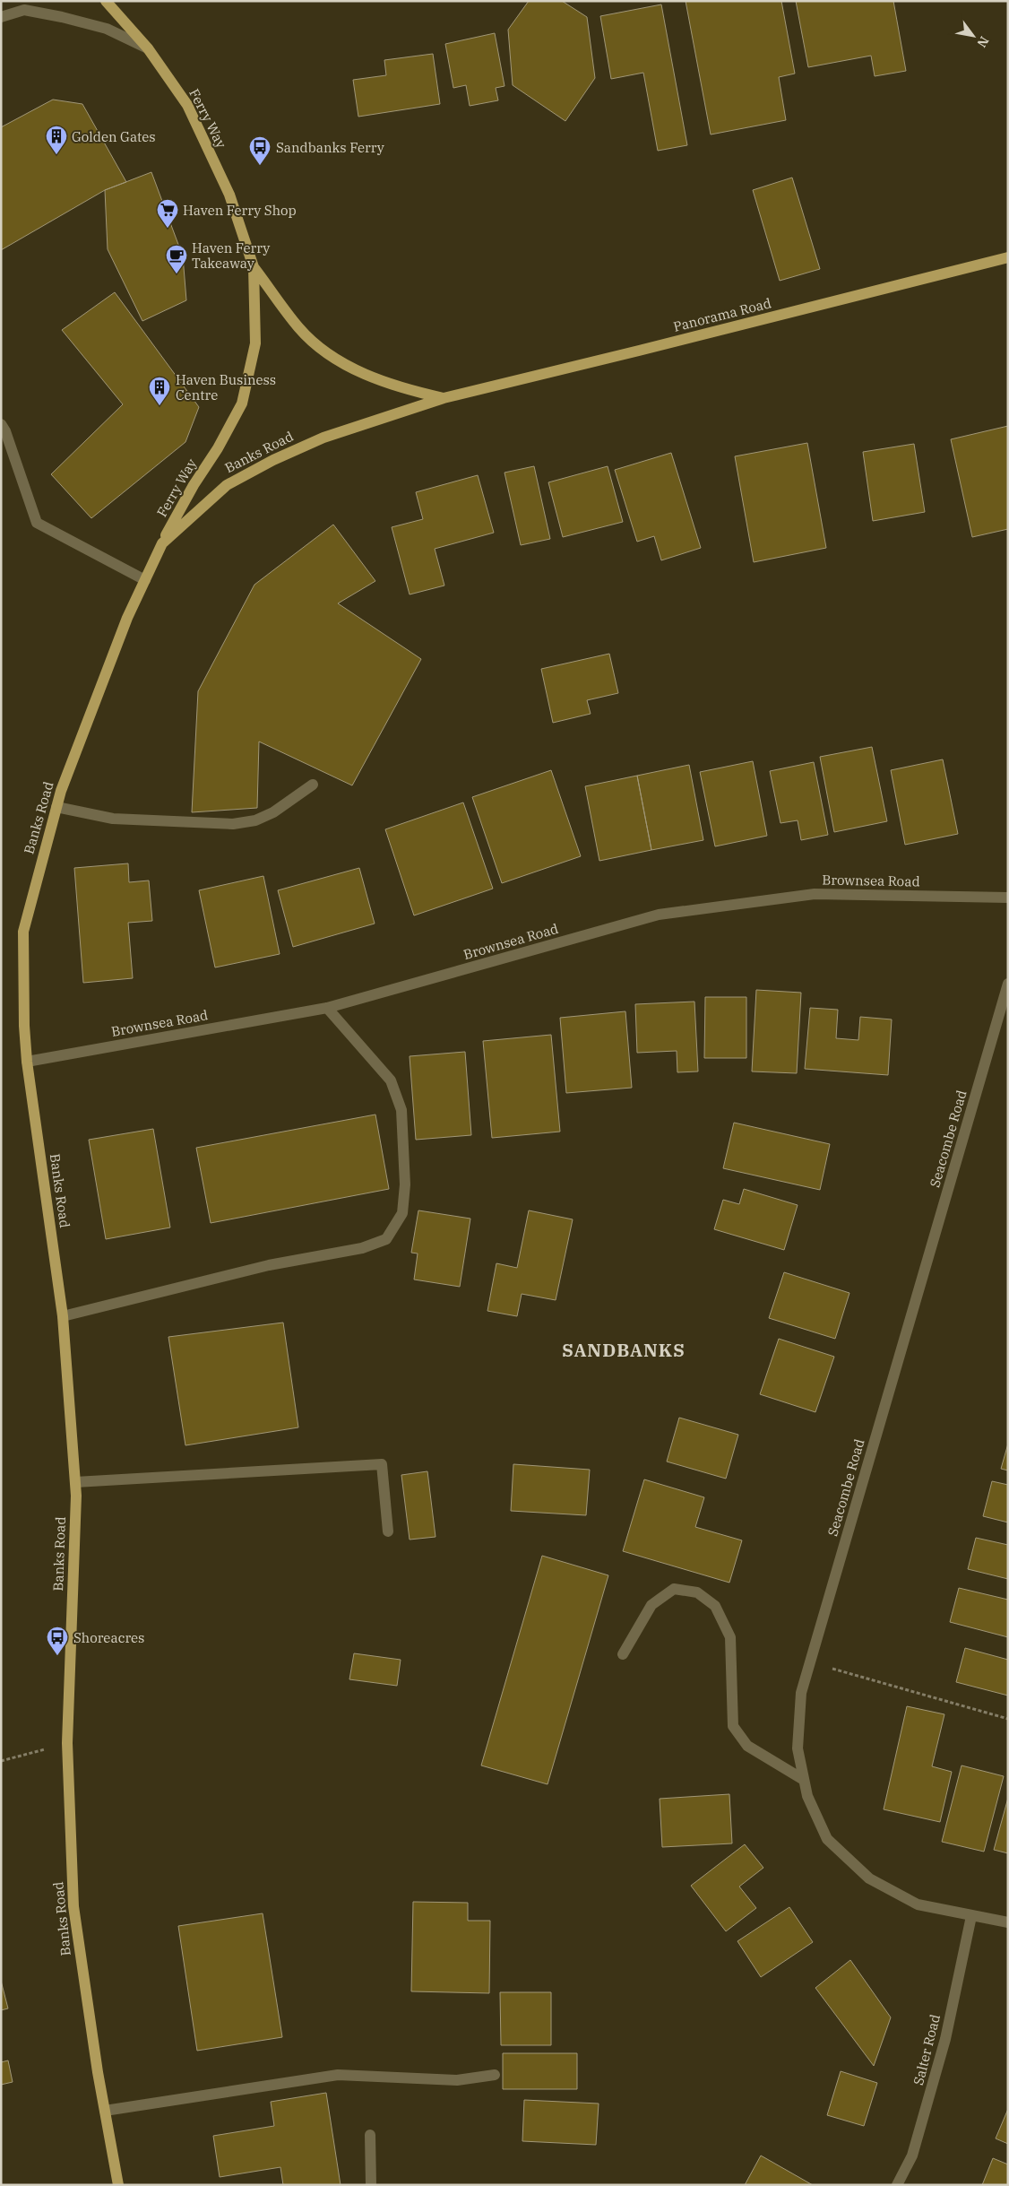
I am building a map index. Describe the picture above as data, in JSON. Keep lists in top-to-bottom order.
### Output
{
  "streets": {
    "main road": ["Ferry Way", "Panorama Road", "Banks Road"],
    "street": ["Brownsea Road", "Seacombe Road", "Salter Road"]
  },
  "crossings": [
    ["Ferry Way", "Panorama Road"],
    ["Ferry Way", "Banks Road"],
    ["Panorama Road", "Banks Road"],
    ["Banks Road", "Brownsea Road"],
    ["Seacombe Road", "Salter Road"]
  ],
  "districts": ["SANDBANKS"],
  "places": {
    "building": ["Golden Gates", "Haven Business Centre"],
    "bus stop": ["Sandbanks Ferry", "Shoreacres"],
    "supermarket": ["Haven Ferry Shop"],
    "cafe": ["Haven Ferry Takeaway"]
  },
  "north": "bottom right"
}
